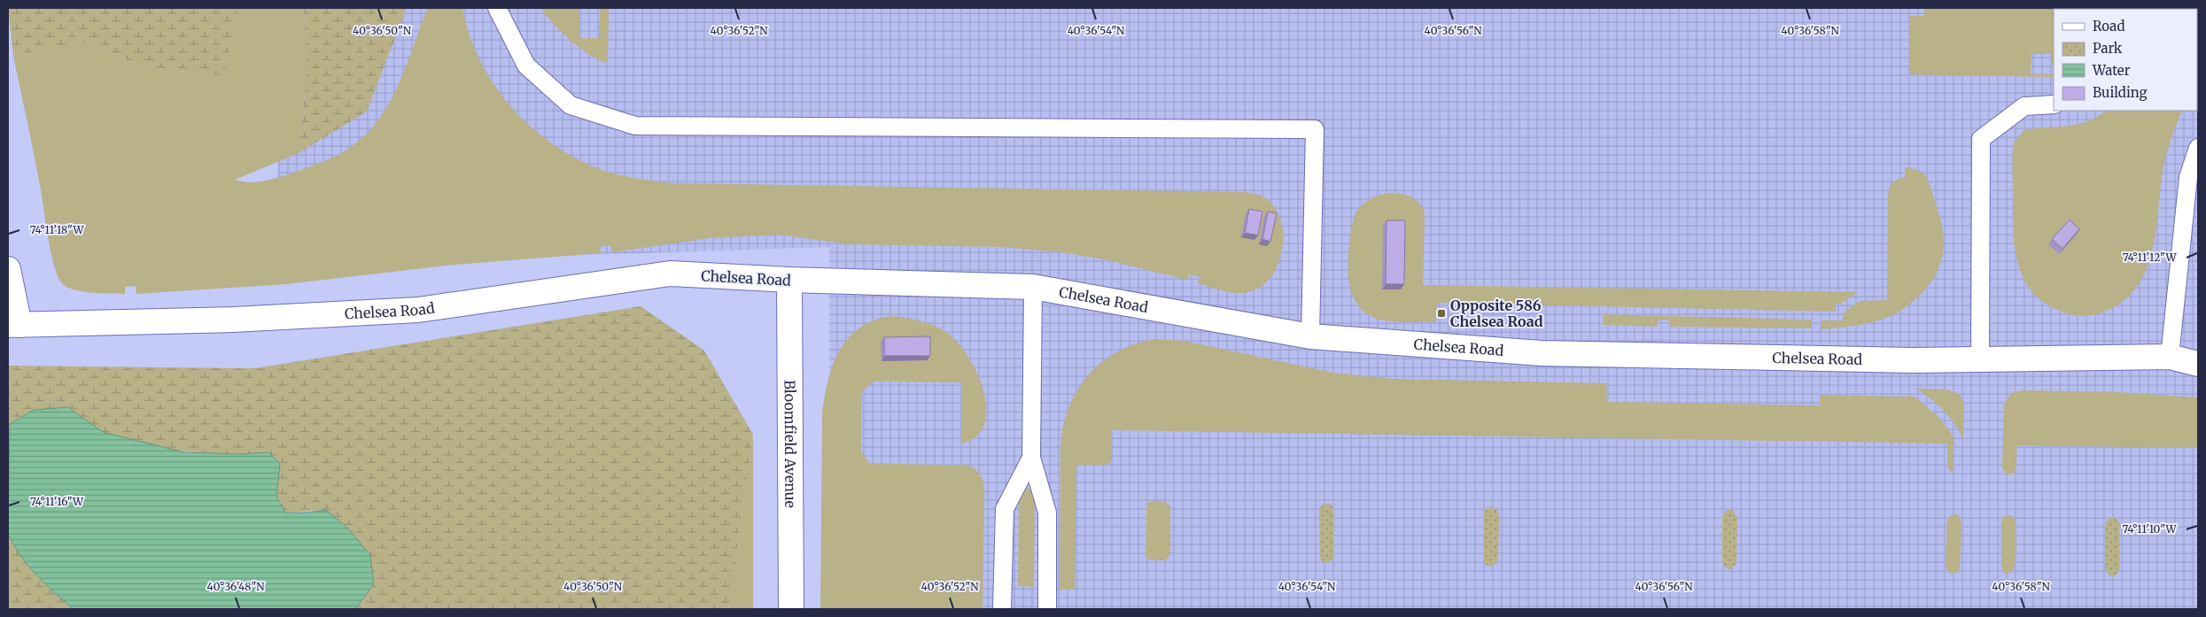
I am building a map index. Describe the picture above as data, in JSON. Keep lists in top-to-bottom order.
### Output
{
  "streets": {
    "street": ["Chelsea Road", "Bloomfield Avenue"]
  },
  "crossings": [
    ["Chelsea Road", "Bloomfield Avenue"]
  ],
  "places": {
    "transit": ["Opposite 586 Chelsea Road"]
  },
  "legend": [
    "Road",
    "Park",
    "Water",
    "Building"
  ],
  "coordinates": [
    "40°36'50\"N",
    "40°36'52\"N",
    "40°36'54\"N",
    "40°36'56\"N",
    "40°36'58\"N",
    "74°11'18\"W",
    "74°11'12\"W",
    "74°11'16\"W",
    "74°11'10\"W",
    "40°36'48\"N"
  ]
}
